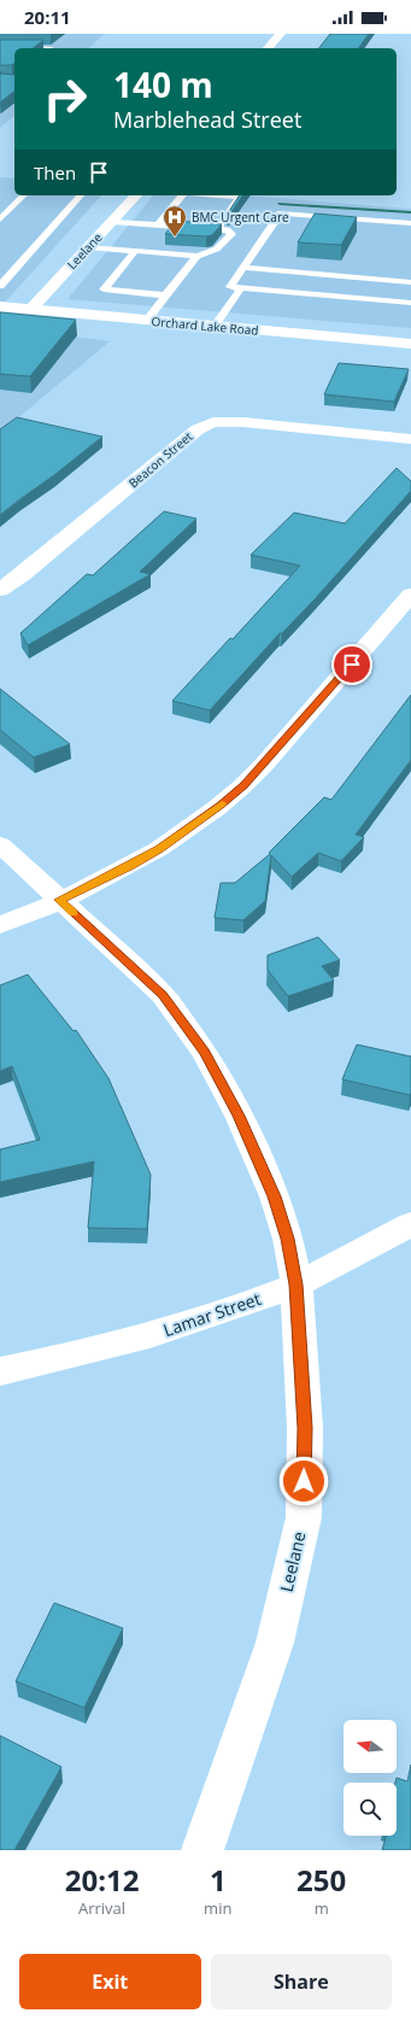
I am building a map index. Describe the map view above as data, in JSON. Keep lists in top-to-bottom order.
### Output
{
  "streets": {
    "street": [
      "Leelane",
      "Orchard Lake Road",
      "Beacon Street",
      "Lamar Street"
    ]
  },
  "crossings": [
    ["Leelane", "Orchard Lake Road"],
    ["Leelane", "Lamar Street"]
  ],
  "places": {
    "hospital": ["BMC Urgent Care"]
  },
  "north": "left",
  "page": {
    "status": "20:11",
    "turn": ["140 m", "Marblehead Street"],
    "then": "Then",
    "eta": [
      "20:12",
      "Arrival",
      "1",
      "min",
      "250",
      "m"
    ],
    "buttons": ["Exit", "Share"]
  }
}
